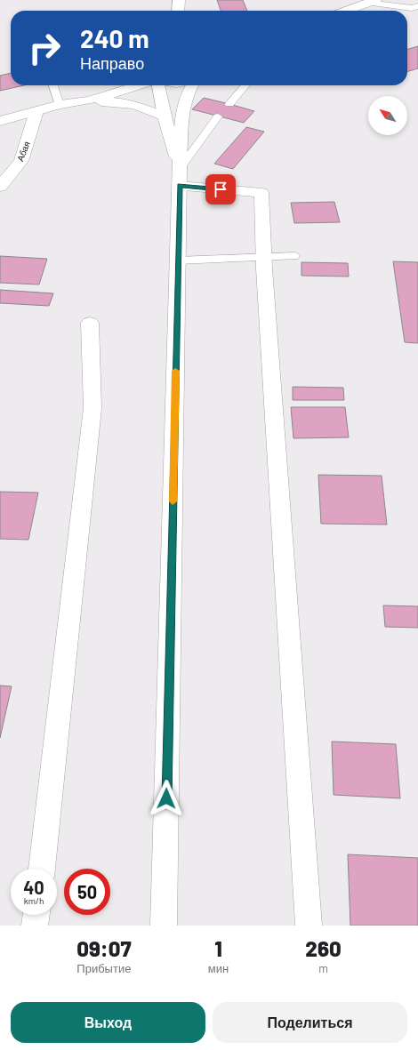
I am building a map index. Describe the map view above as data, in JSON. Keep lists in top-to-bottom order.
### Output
{
  "streets": {
    "main road": ["Абая"]
  },
  "north": "top left",
  "page": {
    "turn": ["240 m", "Направо"],
    "speed": "40 km/h",
    "limit": "50",
    "eta": [
      "09:07",
      "Прибытие",
      "1",
      "мин",
      "260",
      "m"
    ],
    "buttons": ["Выход", "Поделиться"]
  }
}
